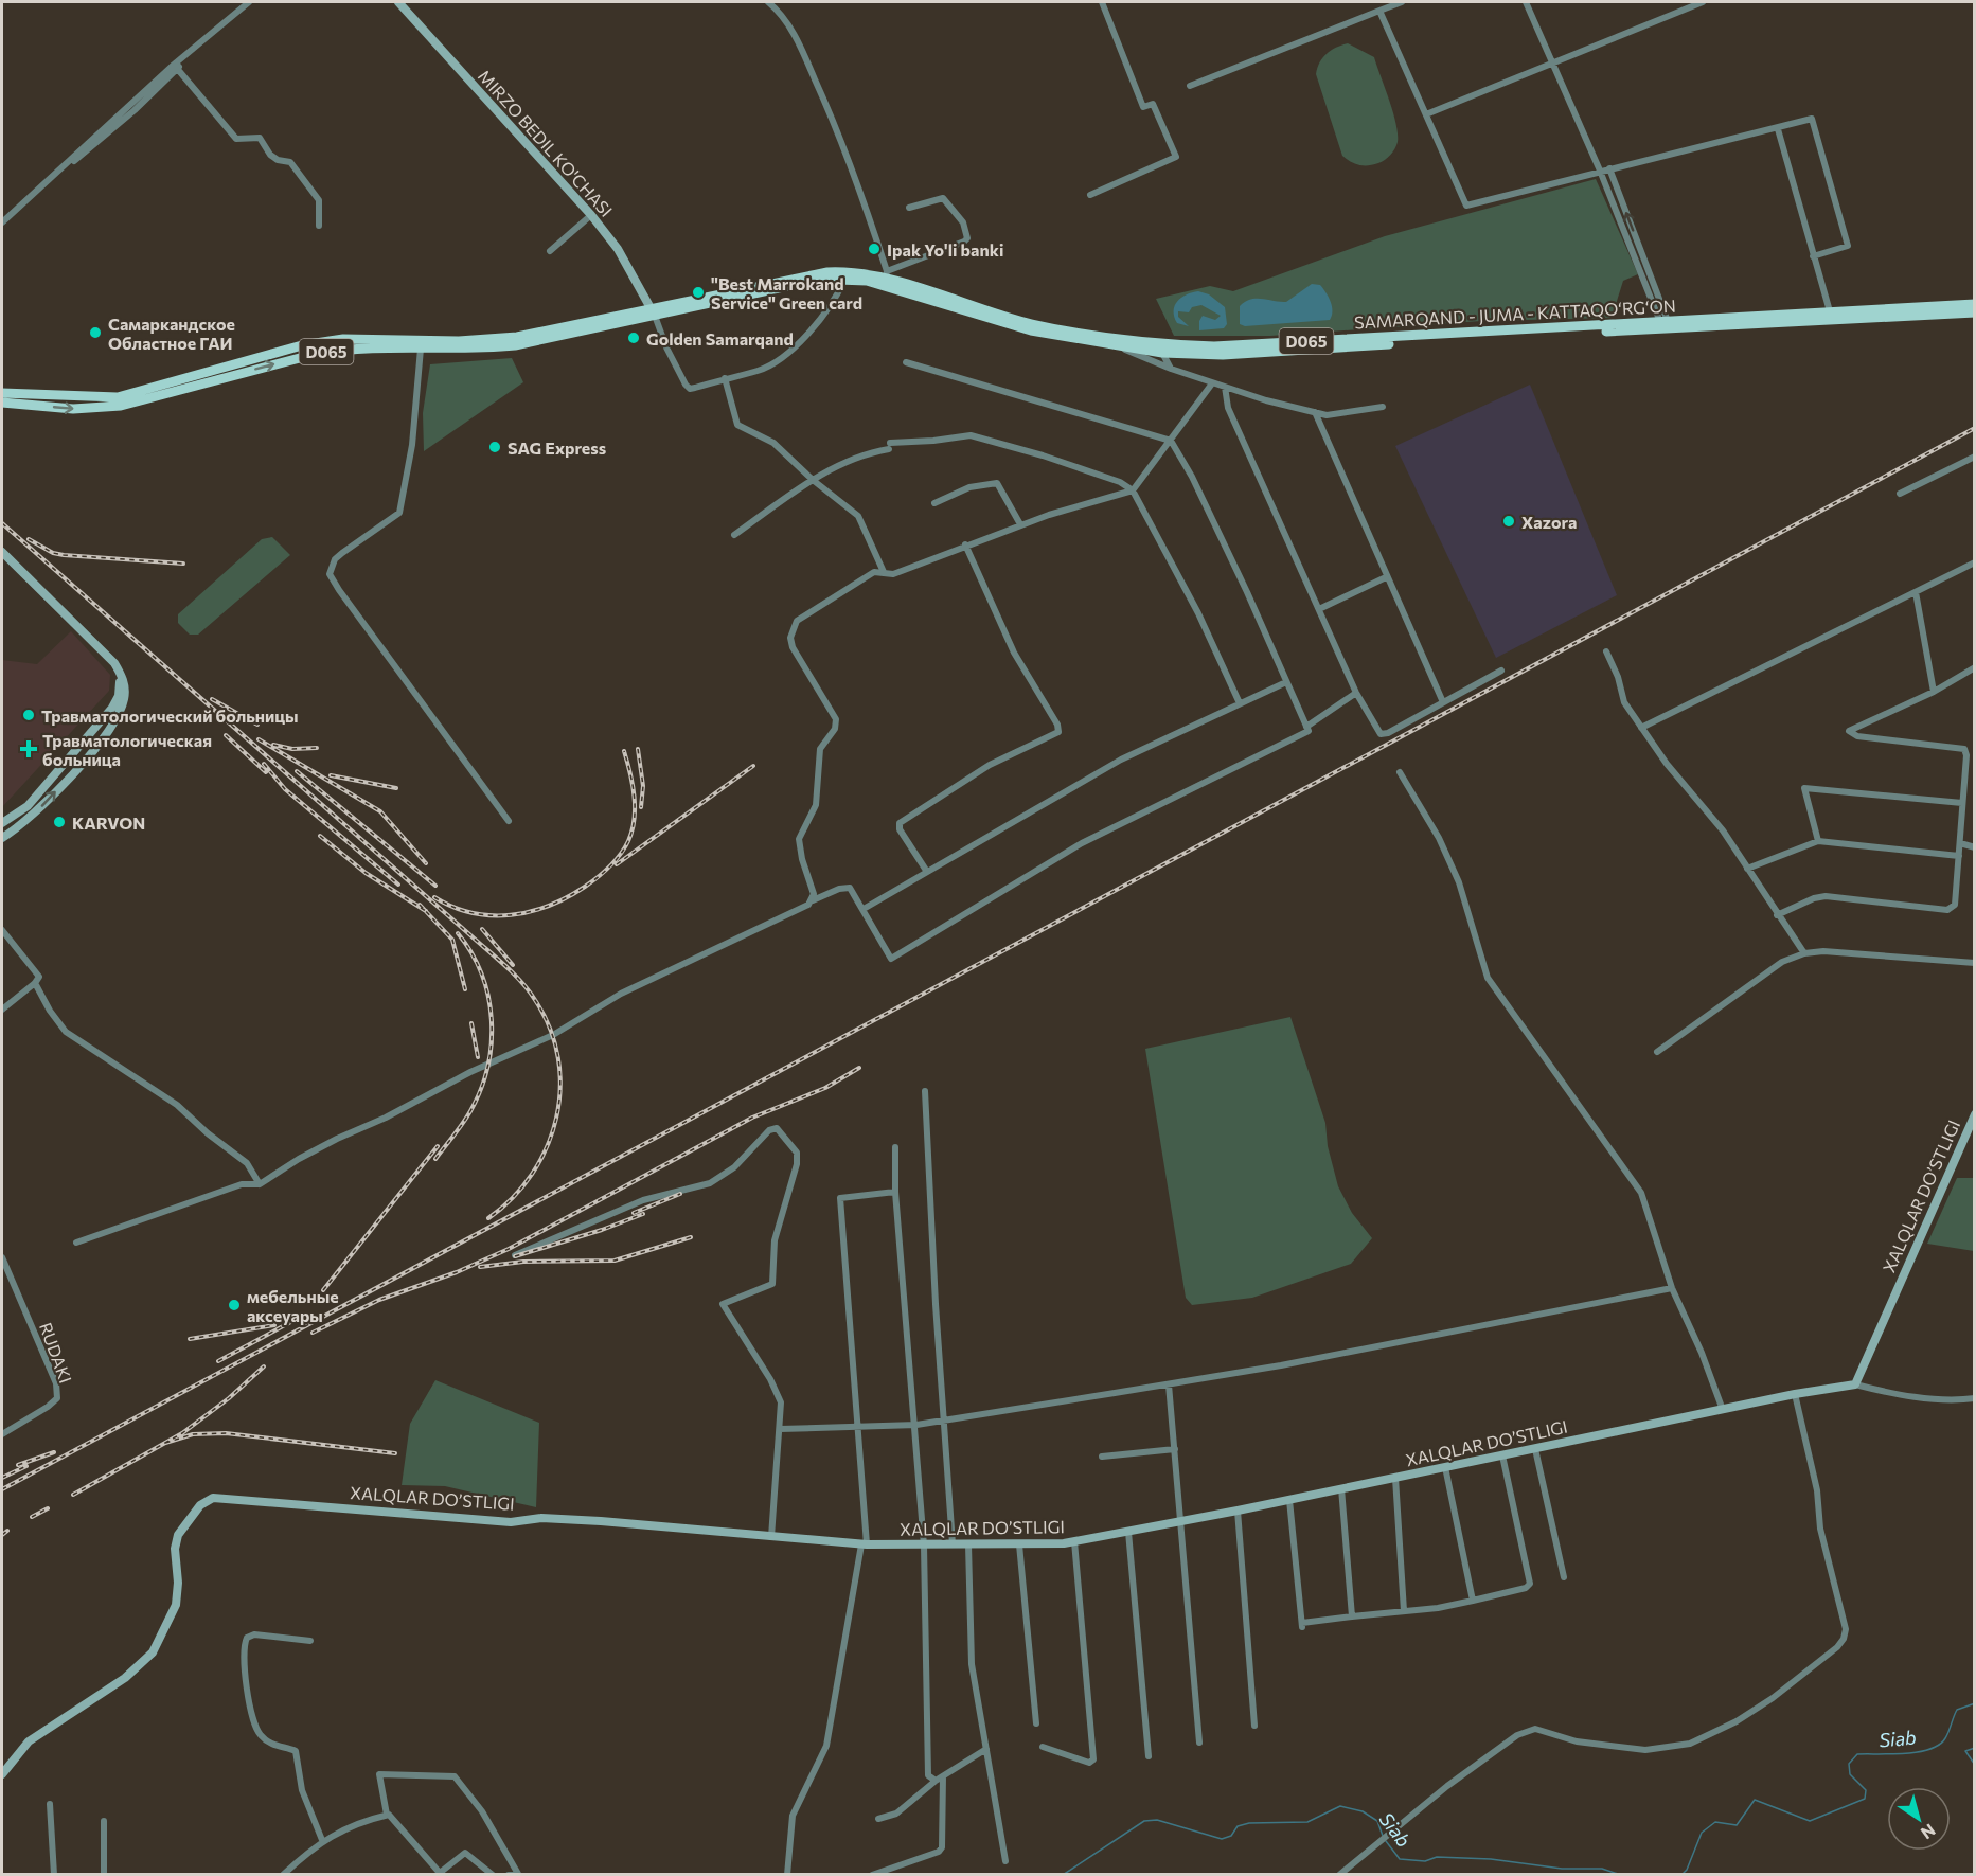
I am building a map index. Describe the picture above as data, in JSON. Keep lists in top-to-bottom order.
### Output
{
  "streets": {
    "main road": [
      "MIRZO BEDIL KO'CHASI",
      "SAMARQAND - JUMA - KATTAQO‘RG‘ON",
      "D065",
      "XALQLAR DO’STLIGI"
    ],
    "street": ["RUDAKI"]
  },
  "crossings": [
    ["MIRZO BEDIL KO'CHASI", "SAMARQAND - JUMA - KATTAQO‘RG‘ON"],
    ["MIRZO BEDIL KO'CHASI", "D065"],
    ["SAMARQAND - JUMA - KATTAQO‘RG‘ON", "D065"]
  ],
  "water": ["Siab"],
  "places": {
    "other": [
      "Ipak Yo'li banki",
      "\"Best Marrokand Service\" Green card",
      "Самаркандское Областное ГАИ",
      "Golden Samarqand",
      "SAG Express",
      "Xazora",
      "Травматологический больницы",
      "KARVON",
      "мебельные аксеуары"
    ],
    "health": ["Травматологическая больница"]
  },
  "north": "bottom right"
}
